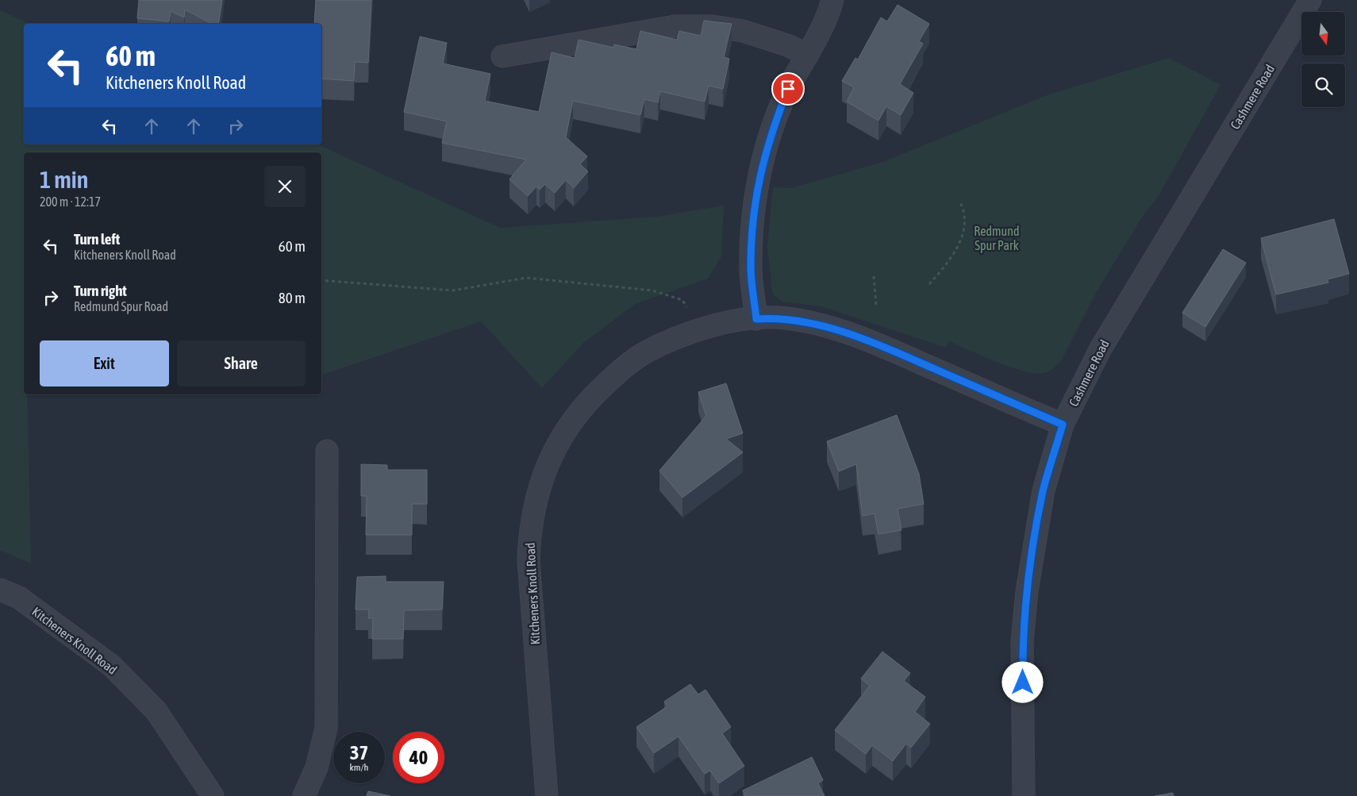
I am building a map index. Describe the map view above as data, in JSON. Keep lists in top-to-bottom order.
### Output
{
  "streets": {
    "street": ["Cashmere Road", "Kitcheners Knoll Road"]
  },
  "crossings": [
    ["Cashmere Road", "Kitcheners Knoll Road"]
  ],
  "parks": ["Redmund Spur Park"],
  "north": "bottom",
  "page": {
    "turn": ["60 m", "Kitcheners Knoll Road"],
    "heading": ["1 min", "200 m · 12:17"],
    "list": [
      {
        "name": "Turn left",
        "note": "Kitcheners Knoll Road",
        "value": "60 m"
      },
      {
        "name": "Turn right",
        "note": "Redmund Spur Road",
        "value": "80 m"
      }
    ],
    "buttons": ["Exit", "Share"],
    "speed": "37 km/h",
    "limit": "40"
  }
}
